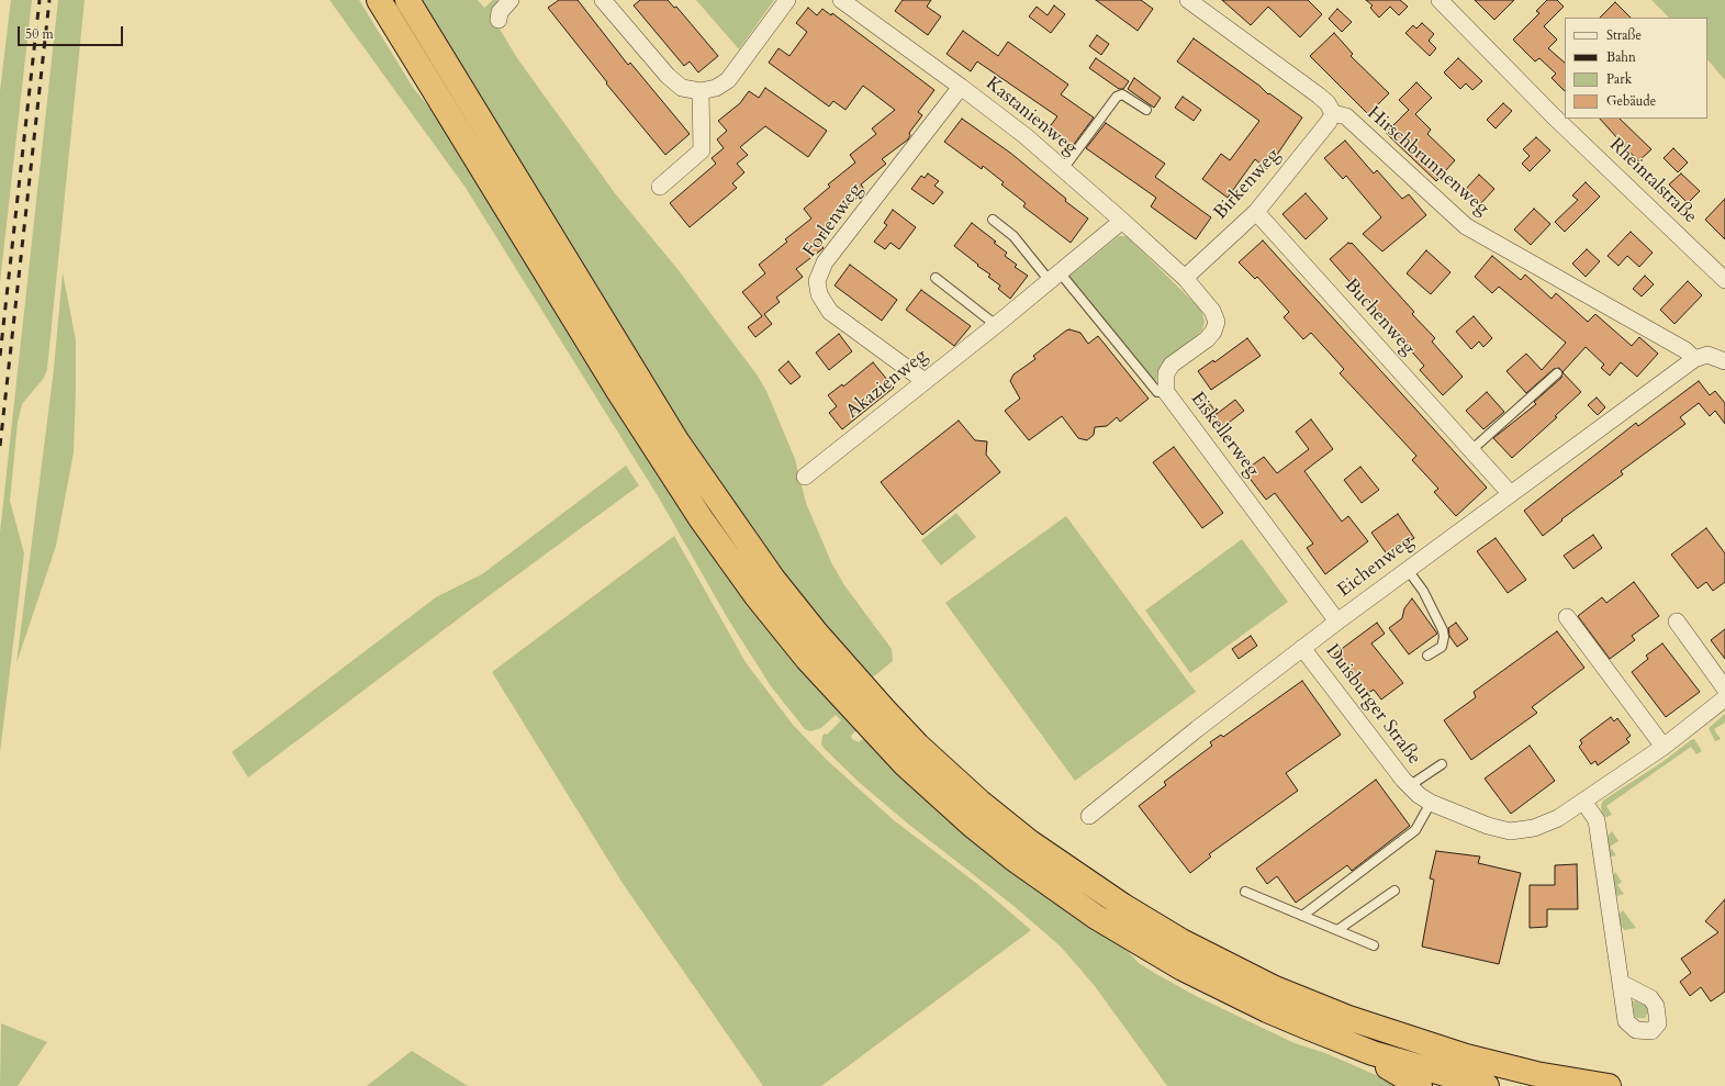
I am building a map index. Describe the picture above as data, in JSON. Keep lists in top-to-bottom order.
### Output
{
  "streets": {
    "street": [
      "Kastanienweg",
      "Hirschbrunnenweg",
      "Rheintalstraße",
      "Birkenweg",
      "Forlenweg",
      "Buchenweg",
      "Akazienweg",
      "Eiskellerweg",
      "Eichenweg",
      "Duisburger Straße"
    ]
  },
  "crossings": [
    ["Kastanienweg", "Birkenweg"],
    ["Kastanienweg", "Forlenweg"],
    ["Kastanienweg", "Akazienweg"],
    ["Kastanienweg", "Eiskellerweg"],
    ["Hirschbrunnenweg", "Birkenweg"],
    ["Hirschbrunnenweg", "Eichenweg"],
    ["Birkenweg", "Buchenweg"],
    ["Birkenweg", "Eiskellerweg"],
    ["Forlenweg", "Akazienweg"],
    ["Buchenweg", "Eichenweg"],
    ["Eiskellerweg", "Eichenweg"],
    ["Eichenweg", "Duisburger Straße"]
  ],
  "legend": [
    "Straße",
    "Bahn",
    "Park",
    "Gebäude"
  ],
  "scale_bar": "50 m"
}
